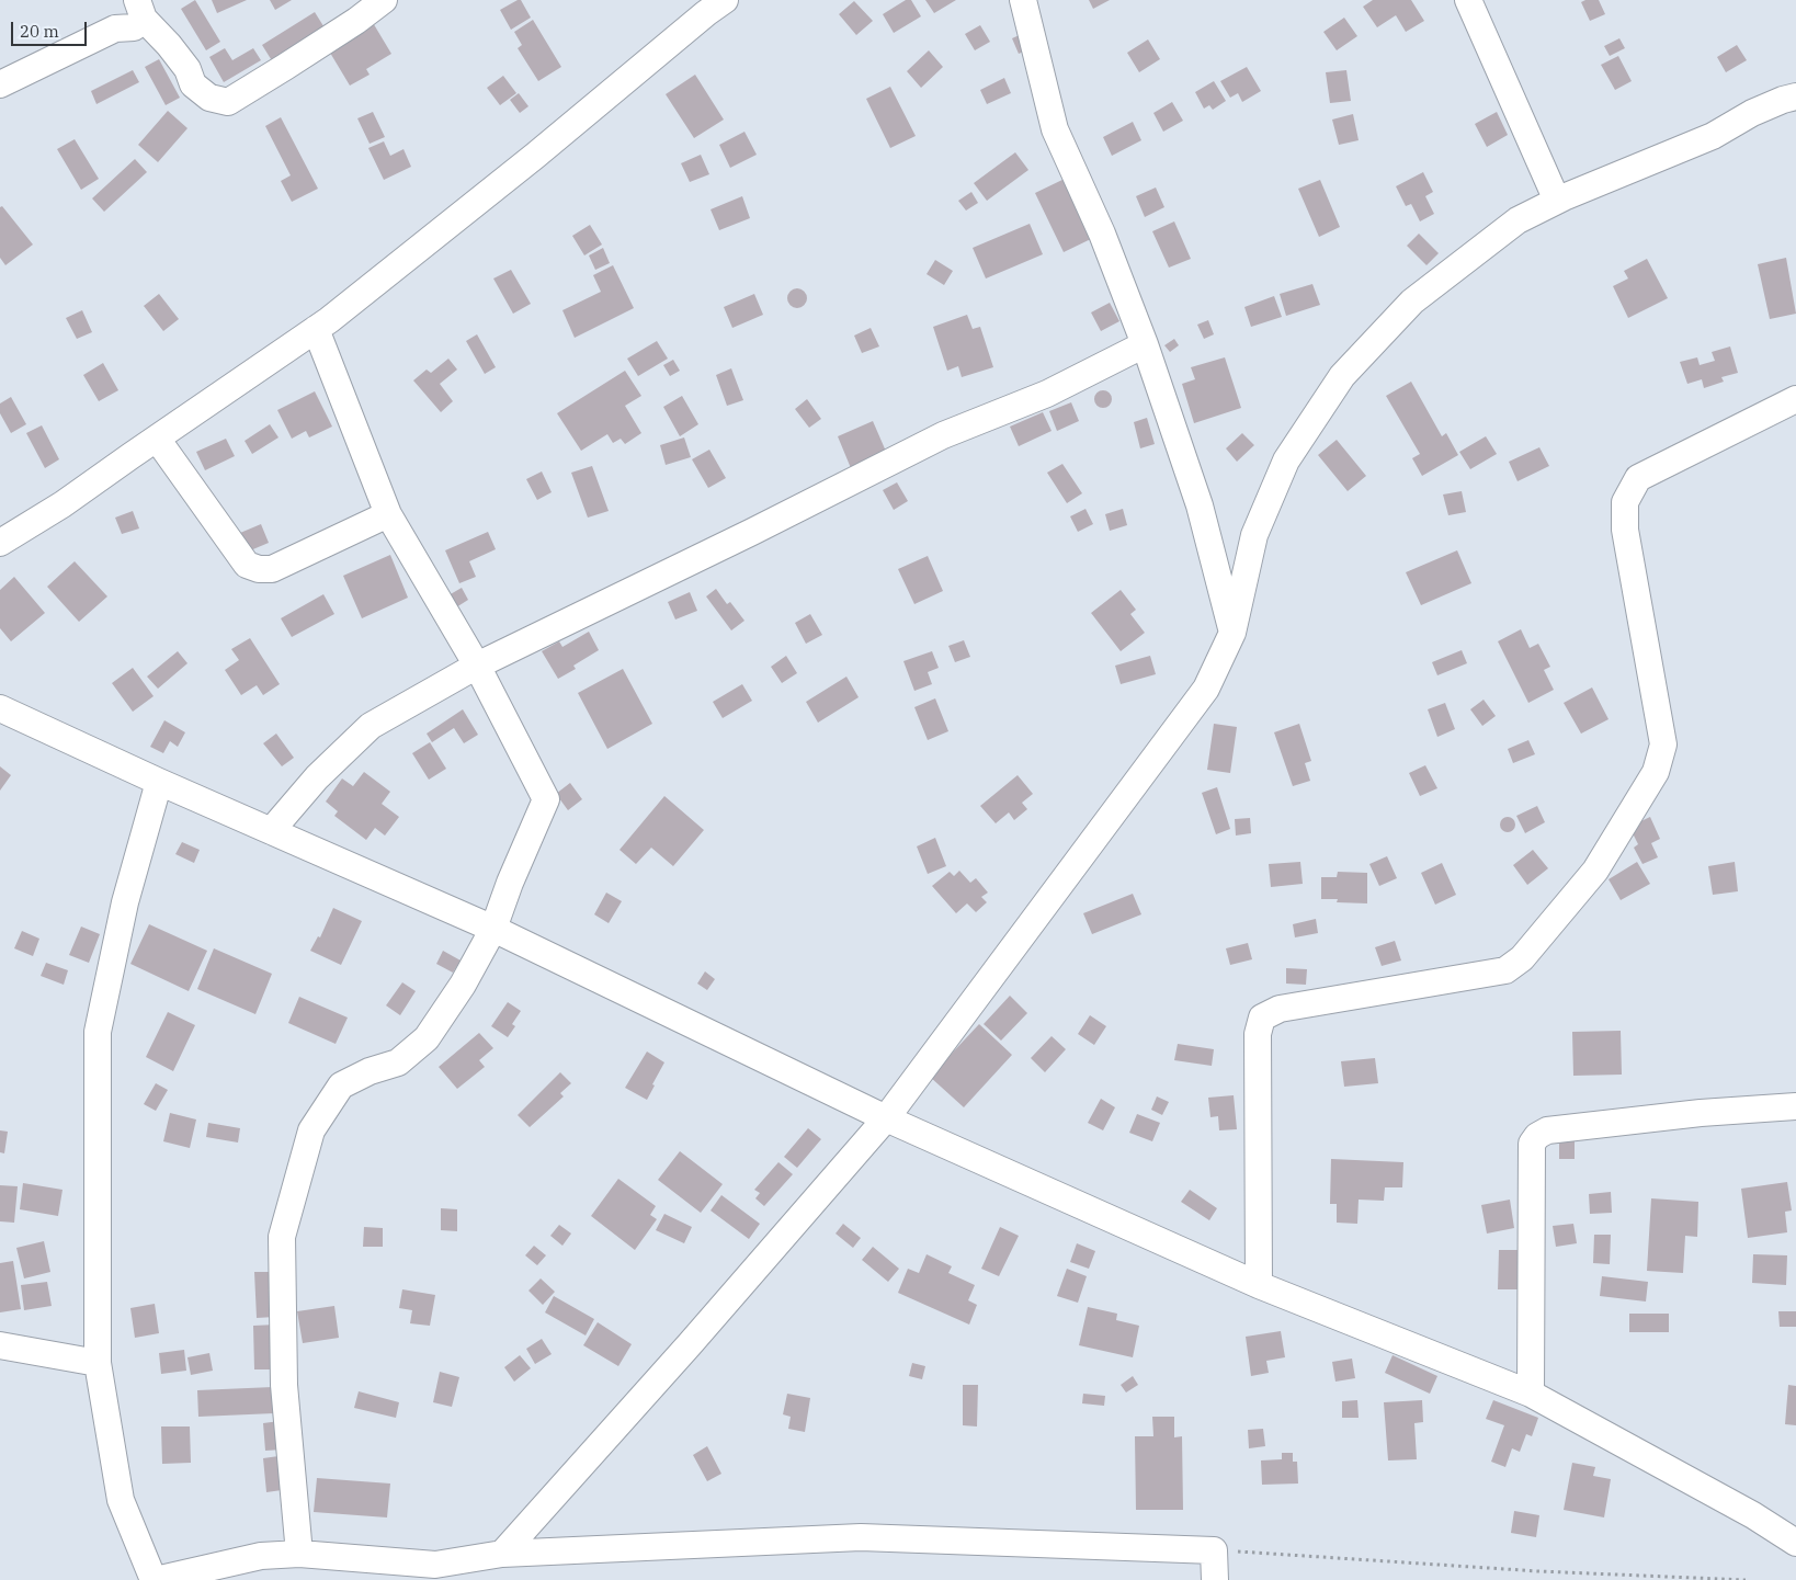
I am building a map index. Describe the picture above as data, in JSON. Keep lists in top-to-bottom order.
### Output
{
  "scale_bar": "20 m"
}
